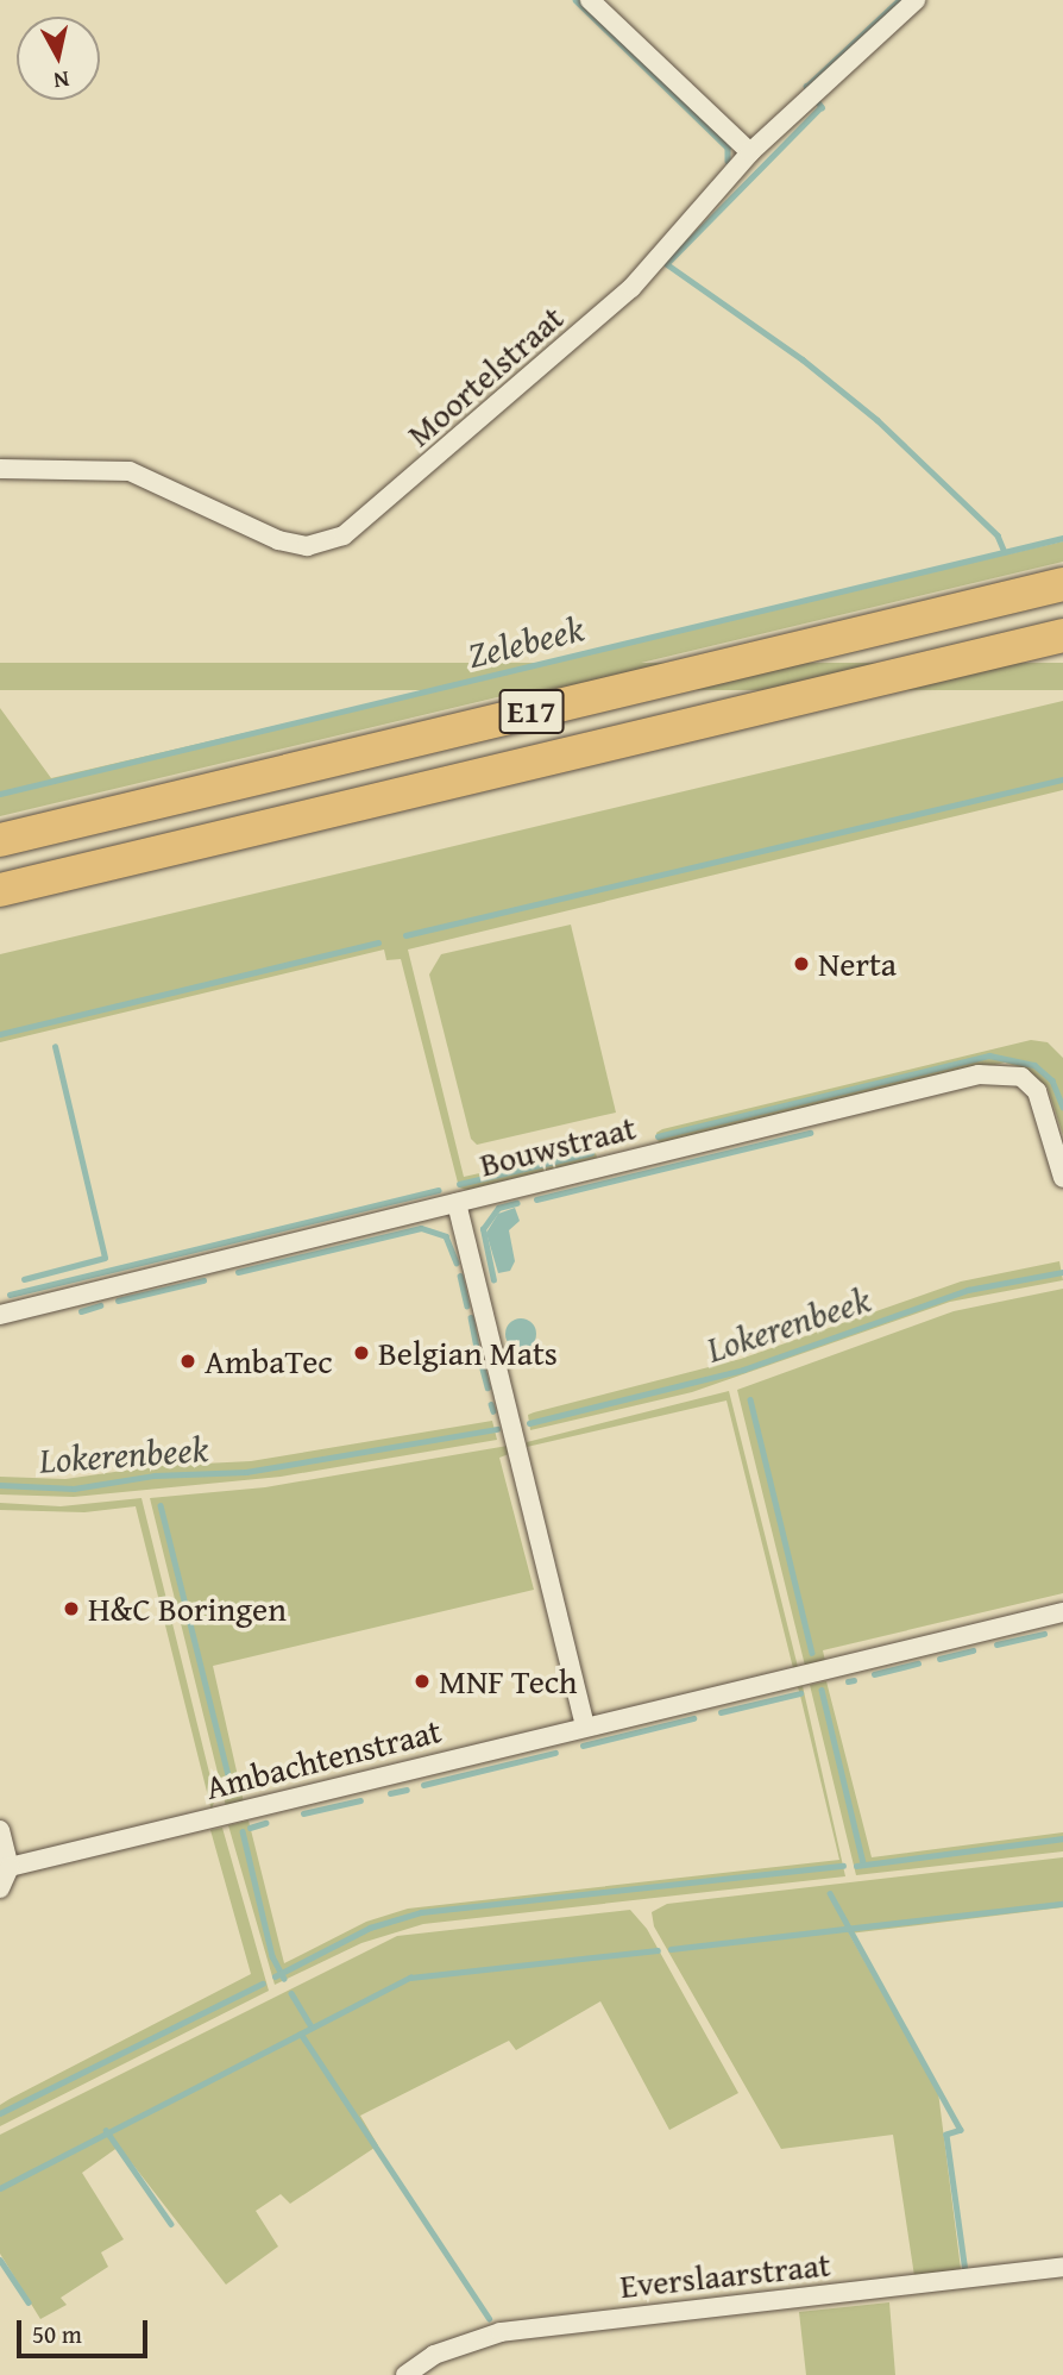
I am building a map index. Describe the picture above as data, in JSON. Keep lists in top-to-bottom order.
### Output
{
  "streets": {
    "highway": ["E17"],
    "street": [
      "Moortelstraat",
      "Bouwstraat",
      "Ambachtenstraat",
      "Everslaarstraat"
    ]
  },
  "water": ["Zelebeek", "Lokerenbeek"],
  "places": [
    "Nerta",
    "Belgian Mats",
    "AmbaTec",
    "H&C Boringen",
    "MNF Tech"
  ],
  "scale_bar": "50 m",
  "north": "bottom"
}
